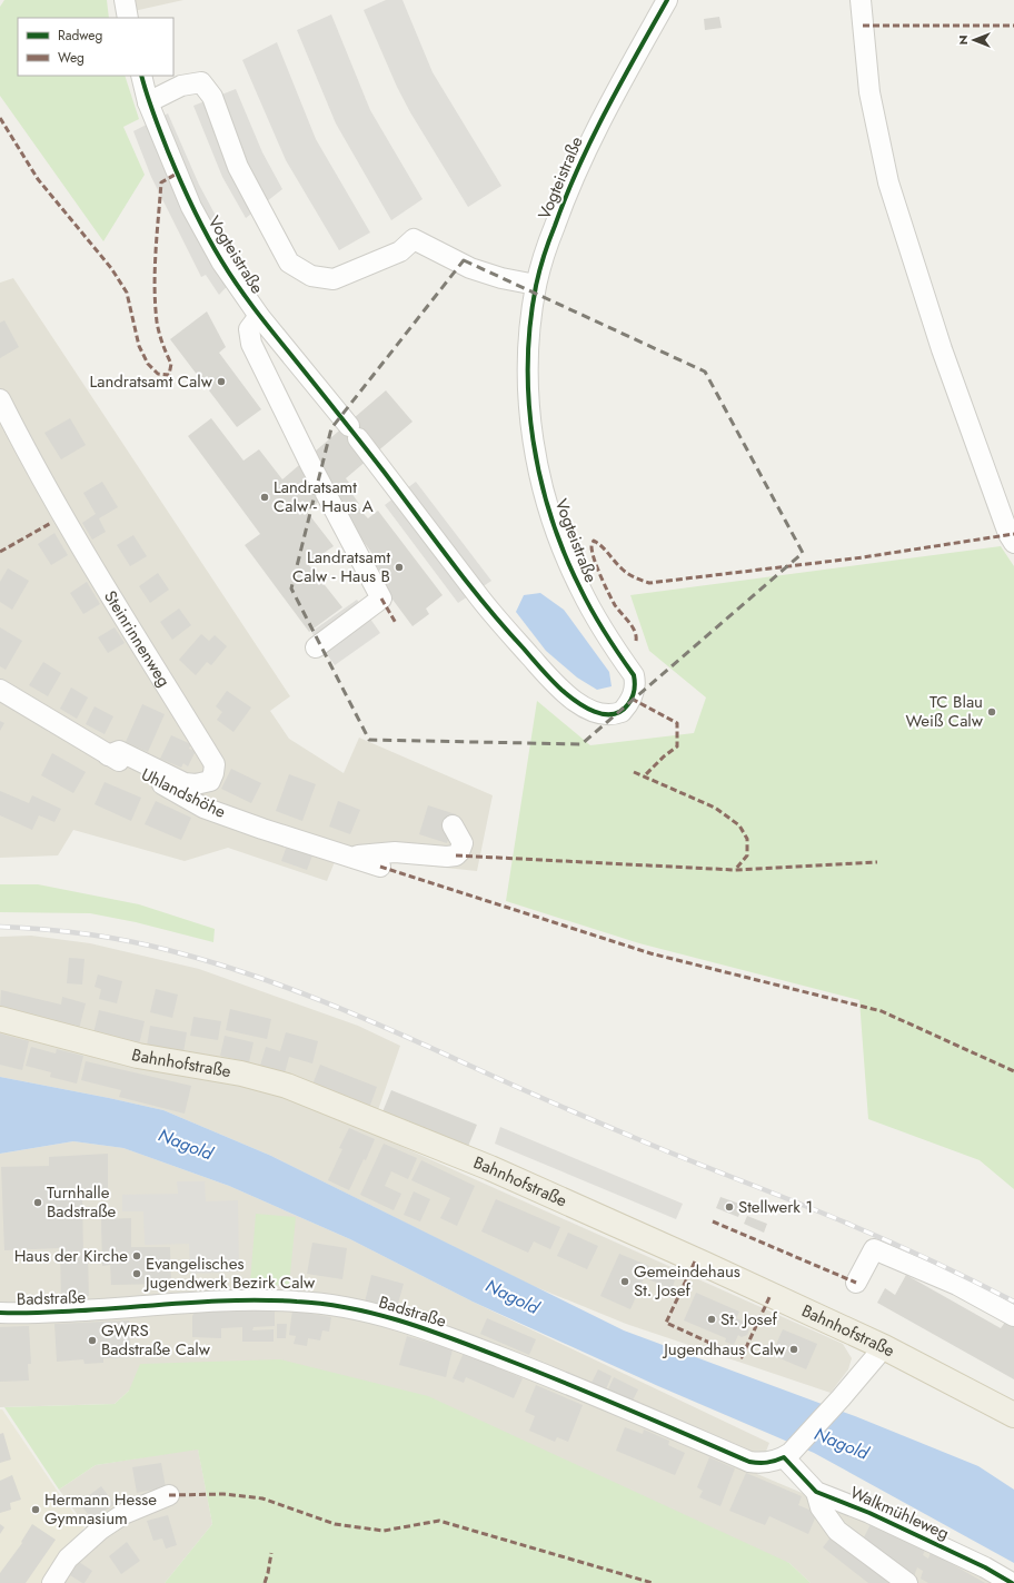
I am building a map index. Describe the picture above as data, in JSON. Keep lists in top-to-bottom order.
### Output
{
  "streets": {
    "main road": ["Bahnhofstraße"],
    "street": [
      "Vogteistraße",
      "Steinrinnenweg",
      "Uhlandshöhe",
      "Badstraße",
      "Walkmühleweg"
    ]
  },
  "crossings": [
    ["Steinrinnenweg", "Uhlandshöhe"],
    ["Badstraße", "Walkmühleweg"]
  ],
  "water": ["Nagold"],
  "places": [
    "Landratsamt Calw",
    "Landratsamt Calw - Haus A",
    "Landratsamt Calw - Haus B",
    "TC Blau Weiß Calw",
    "Turnhalle Badstraße",
    "Stellwerk 1",
    "Haus der Kirche",
    "Evangelisches Jugendwerk Bezirk Calw",
    "Gemeindehaus St. Josef",
    "St. Josef",
    "GWRS Badstraße Calw",
    "Jugendhaus Calw",
    "Hermann Hesse Gymnasium"
  ],
  "legend": ["Radweg", "Weg"],
  "north": "left"
}
